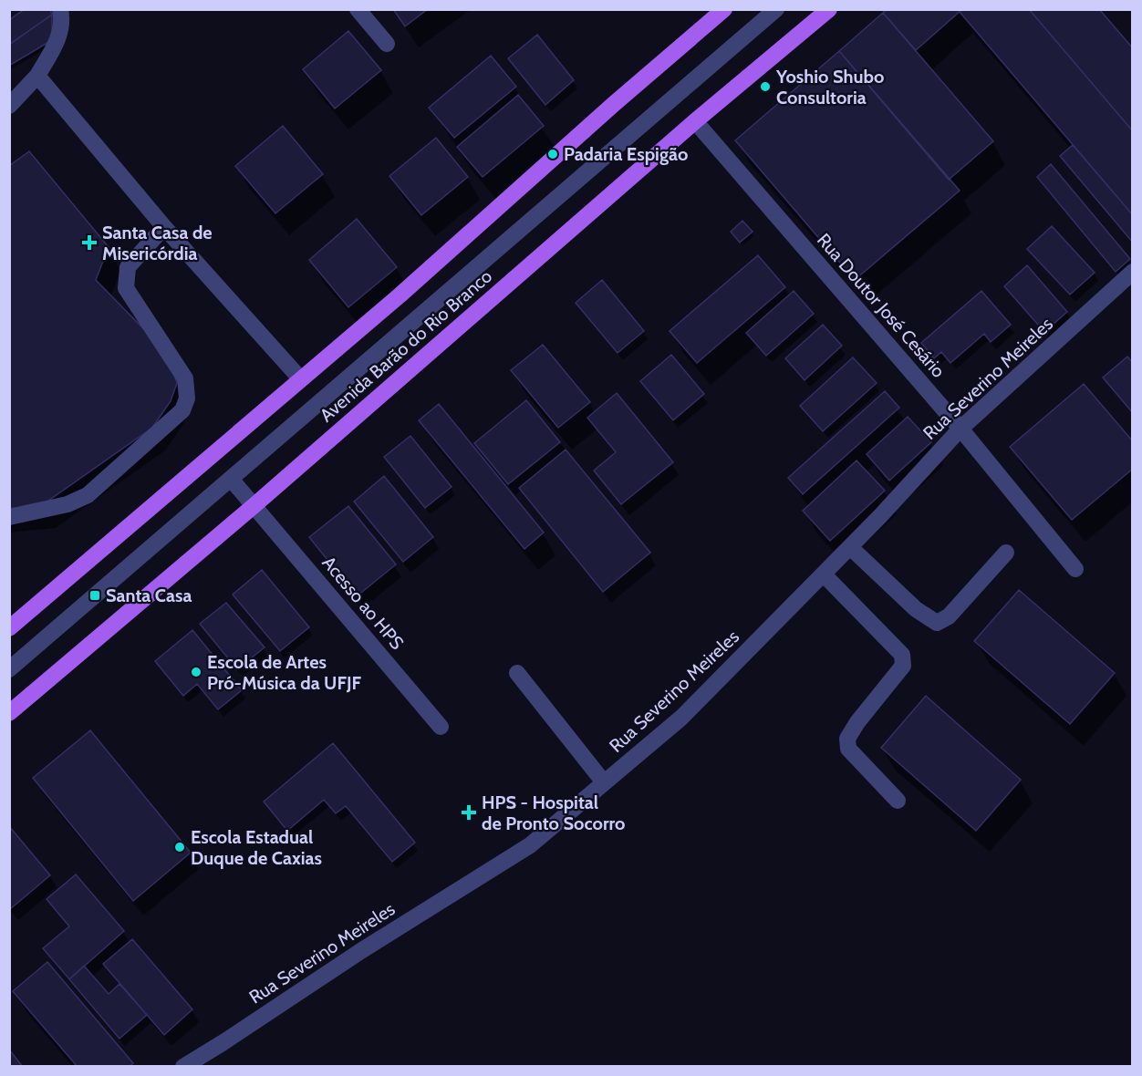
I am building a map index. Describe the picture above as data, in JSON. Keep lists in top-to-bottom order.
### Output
{
  "streets": {
    "main road": ["Avenida Barão do Rio Branco"],
    "street": ["Rua Doutor José Cesário", "Rua Severino Meireles", "Acesso ao HPS"]
  },
  "crossings": [
    ["Rua Doutor José Cesário", "Avenida Barão do Rio Branco"],
    ["Rua Doutor José Cesário", "Rua Severino Meireles"],
    ["Avenida Barão do Rio Branco", "Acesso ao HPS"]
  ],
  "places": {
    "other": [
      "Yoshio Shubo Consultoria",
      "Padaria Espigão",
      "Escola de Artes Pró-Música da UFJF",
      "Escola Estadual Duque de Caxias"
    ],
    "health": ["Santa Casa de Misericórdia", "HPS - Hospital de Pronto Socorro"],
    "transit": ["Santa Casa"]
  }
}
